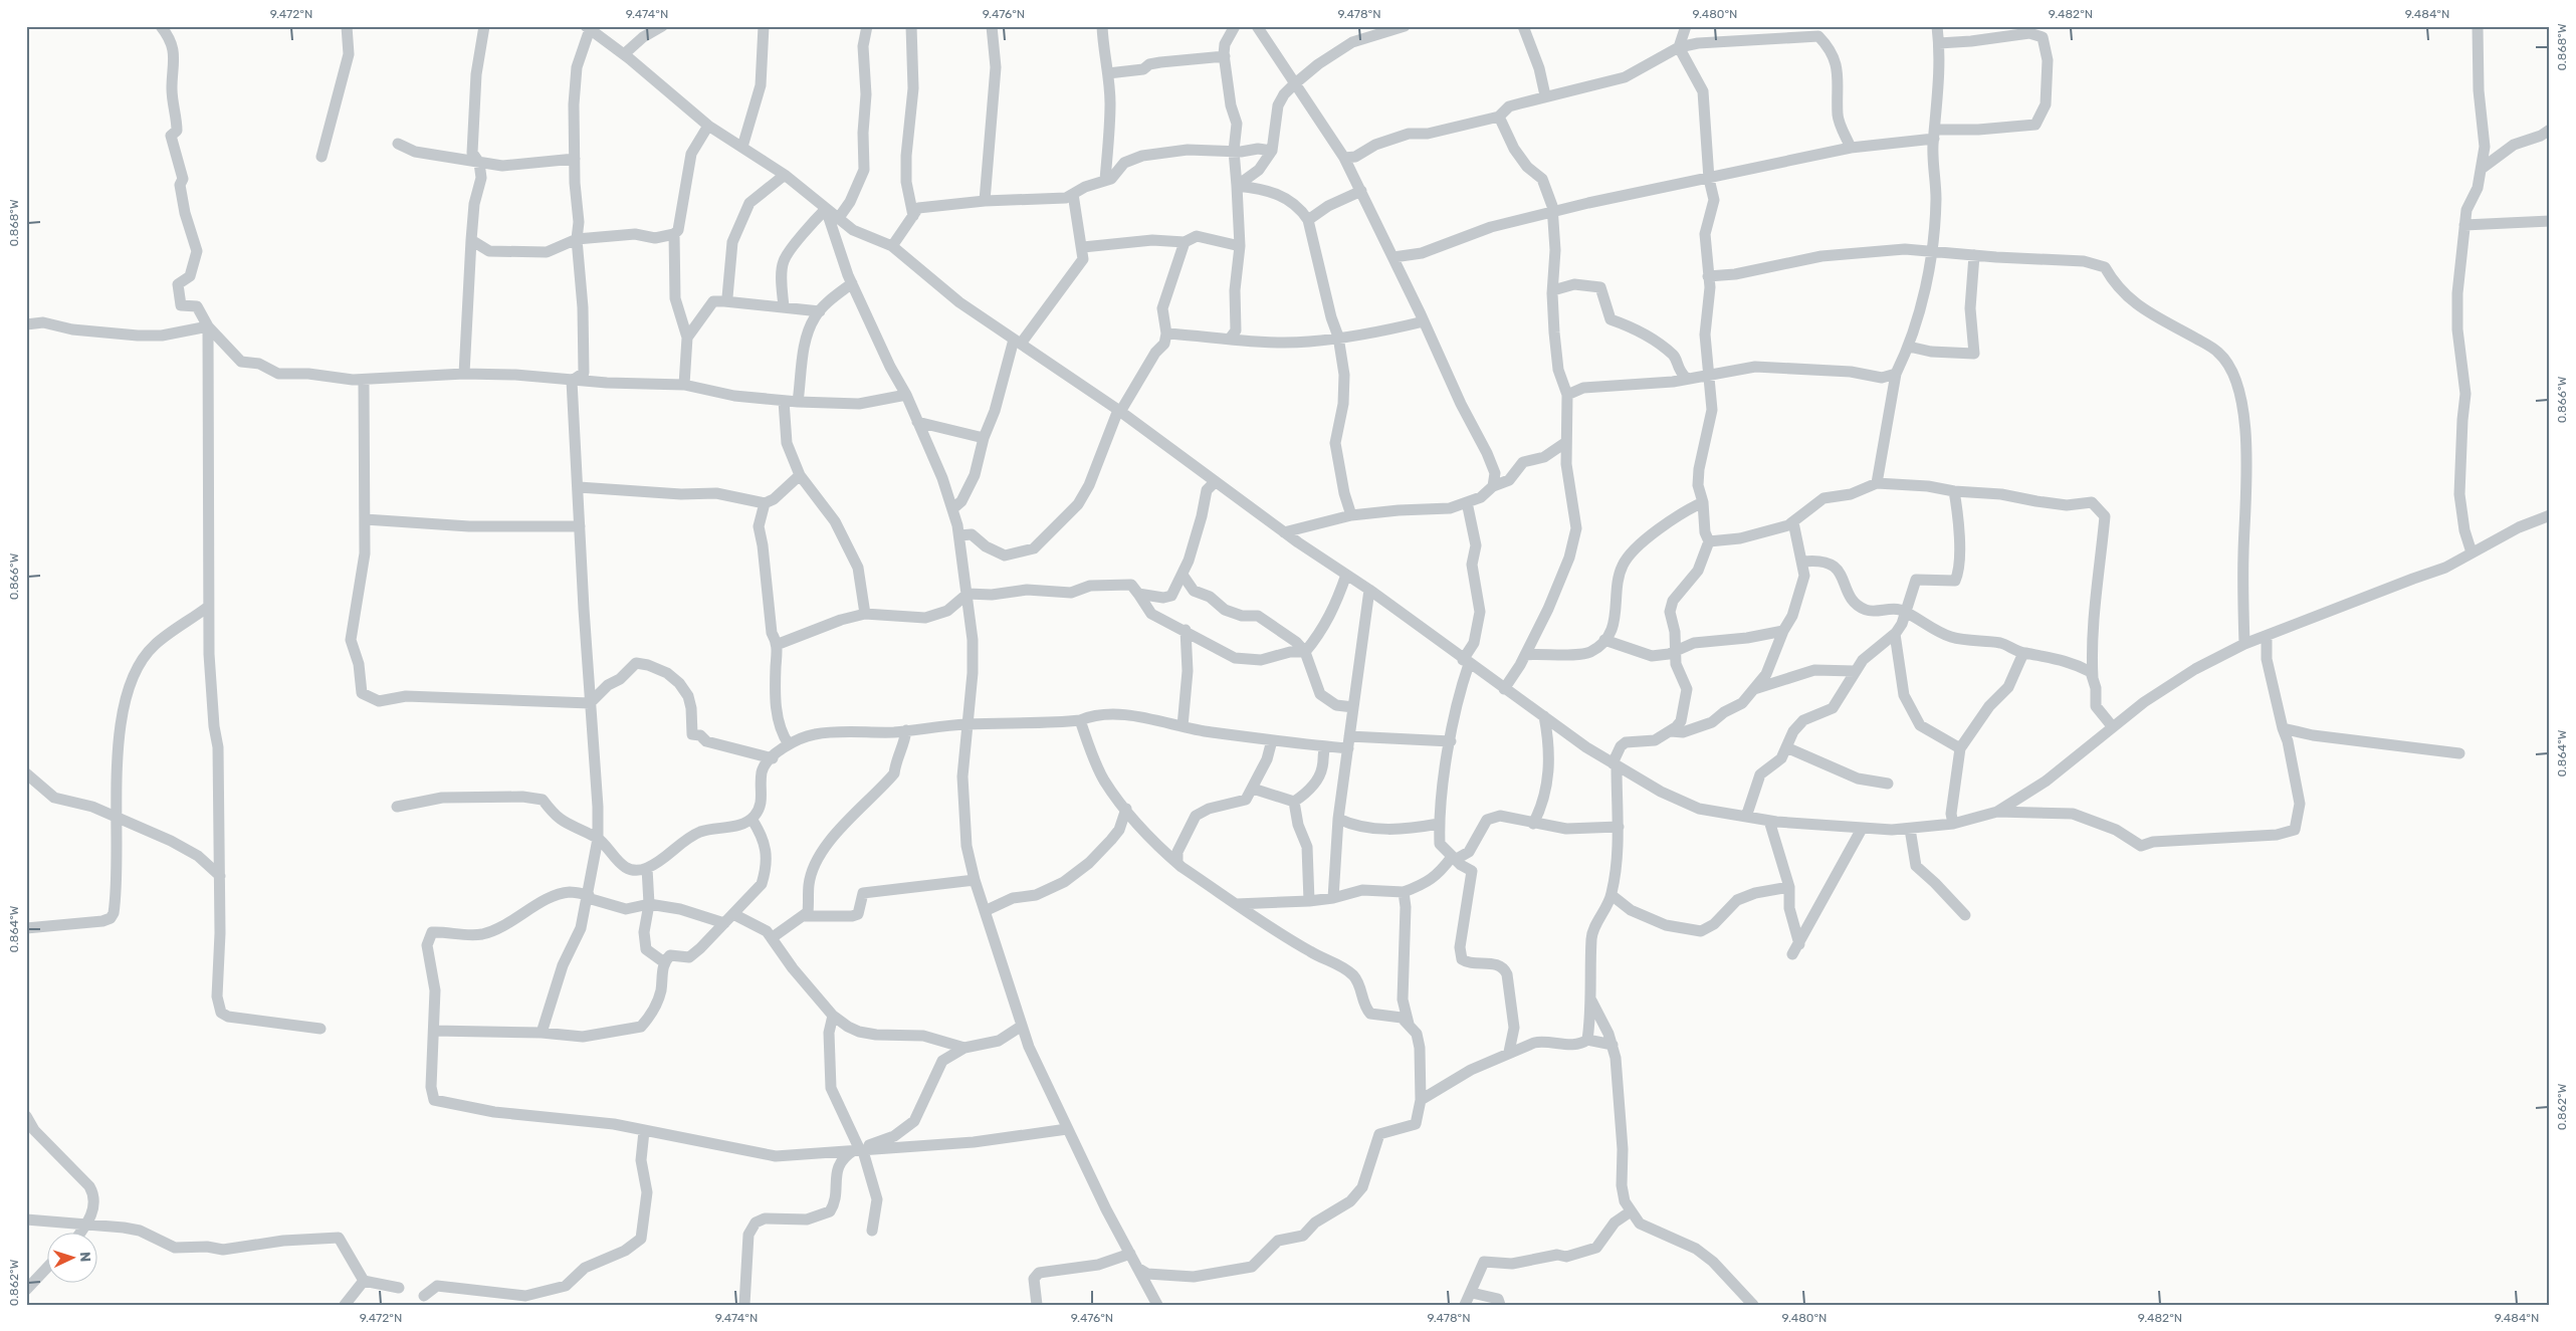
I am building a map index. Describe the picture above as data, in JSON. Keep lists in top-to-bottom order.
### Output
{
  "north": "right",
  "coordinates": [
    "9.472°N",
    "9.474°N",
    "9.476°N",
    "9.478°N",
    "9.480°N",
    "9.482°N",
    "9.484°N",
    "0.868°W",
    "0.866°W",
    "0.864°W",
    "0.862°W"
  ]
}
